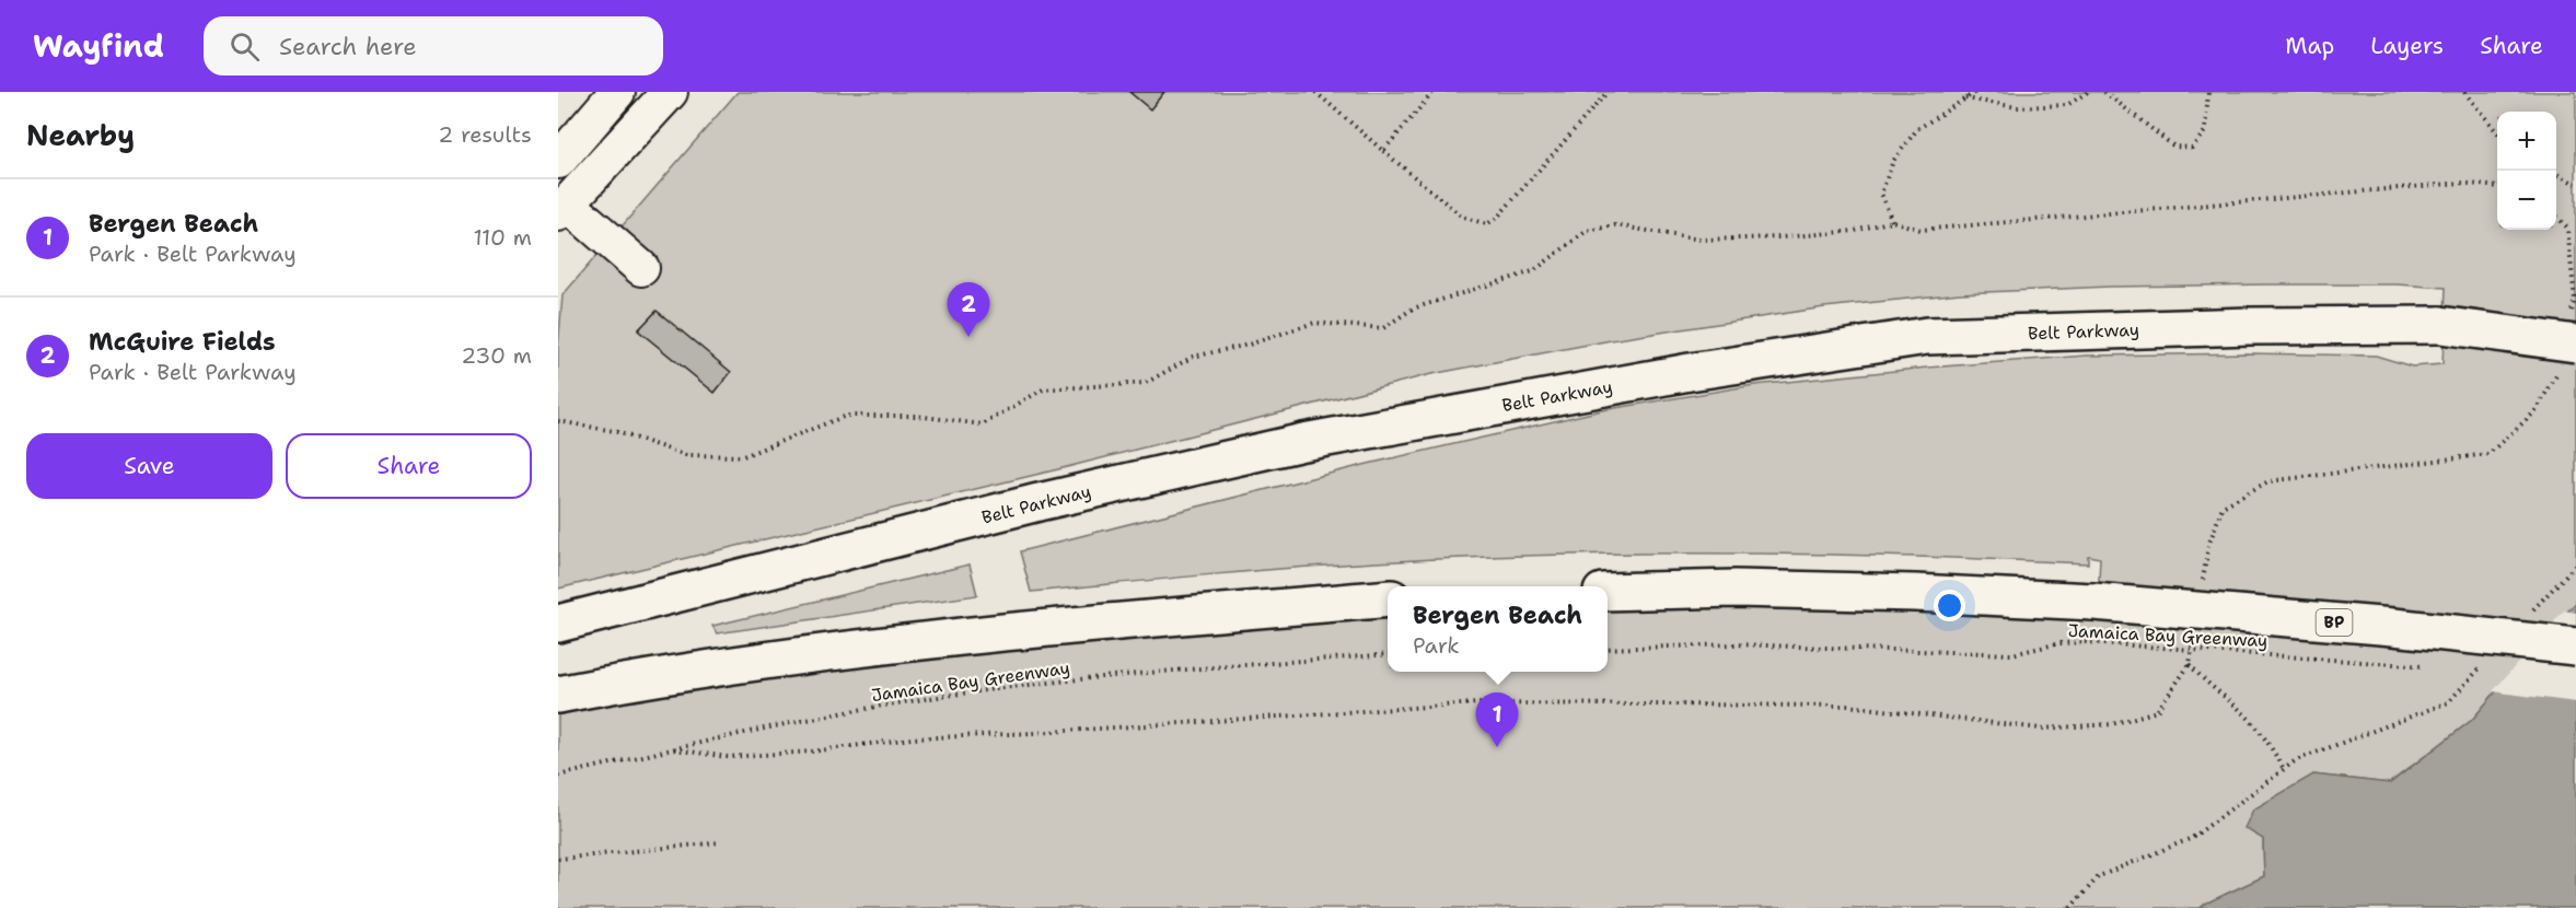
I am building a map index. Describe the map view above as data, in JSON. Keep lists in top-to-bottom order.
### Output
{
  "streets": {
    "highway": ["Belt Parkway", "BP"],
    "path": ["Jamaica Bay Greenway"]
  },
  "page": {
    "header": "Wayfind",
    "search": "Search here",
    "nav": ["Map", "Layers", "Share"],
    "heading": ["Nearby", "2 results"],
    "map_buttons": ["+", "−"],
    "list": [
      {
        "mark": "1",
        "name": "Bergen Beach",
        "note": "Park · Belt Parkway",
        "value": "110 m"
      },
      {
        "mark": "2",
        "name": "McGuire Fields",
        "note": "Park · Belt Parkway",
        "value": "230 m"
      }
    ],
    "pins": ["2", "1"],
    "buttons": ["Save", "Share"],
    "popup": ["Bergen Beach", "Park"]
  }
}
